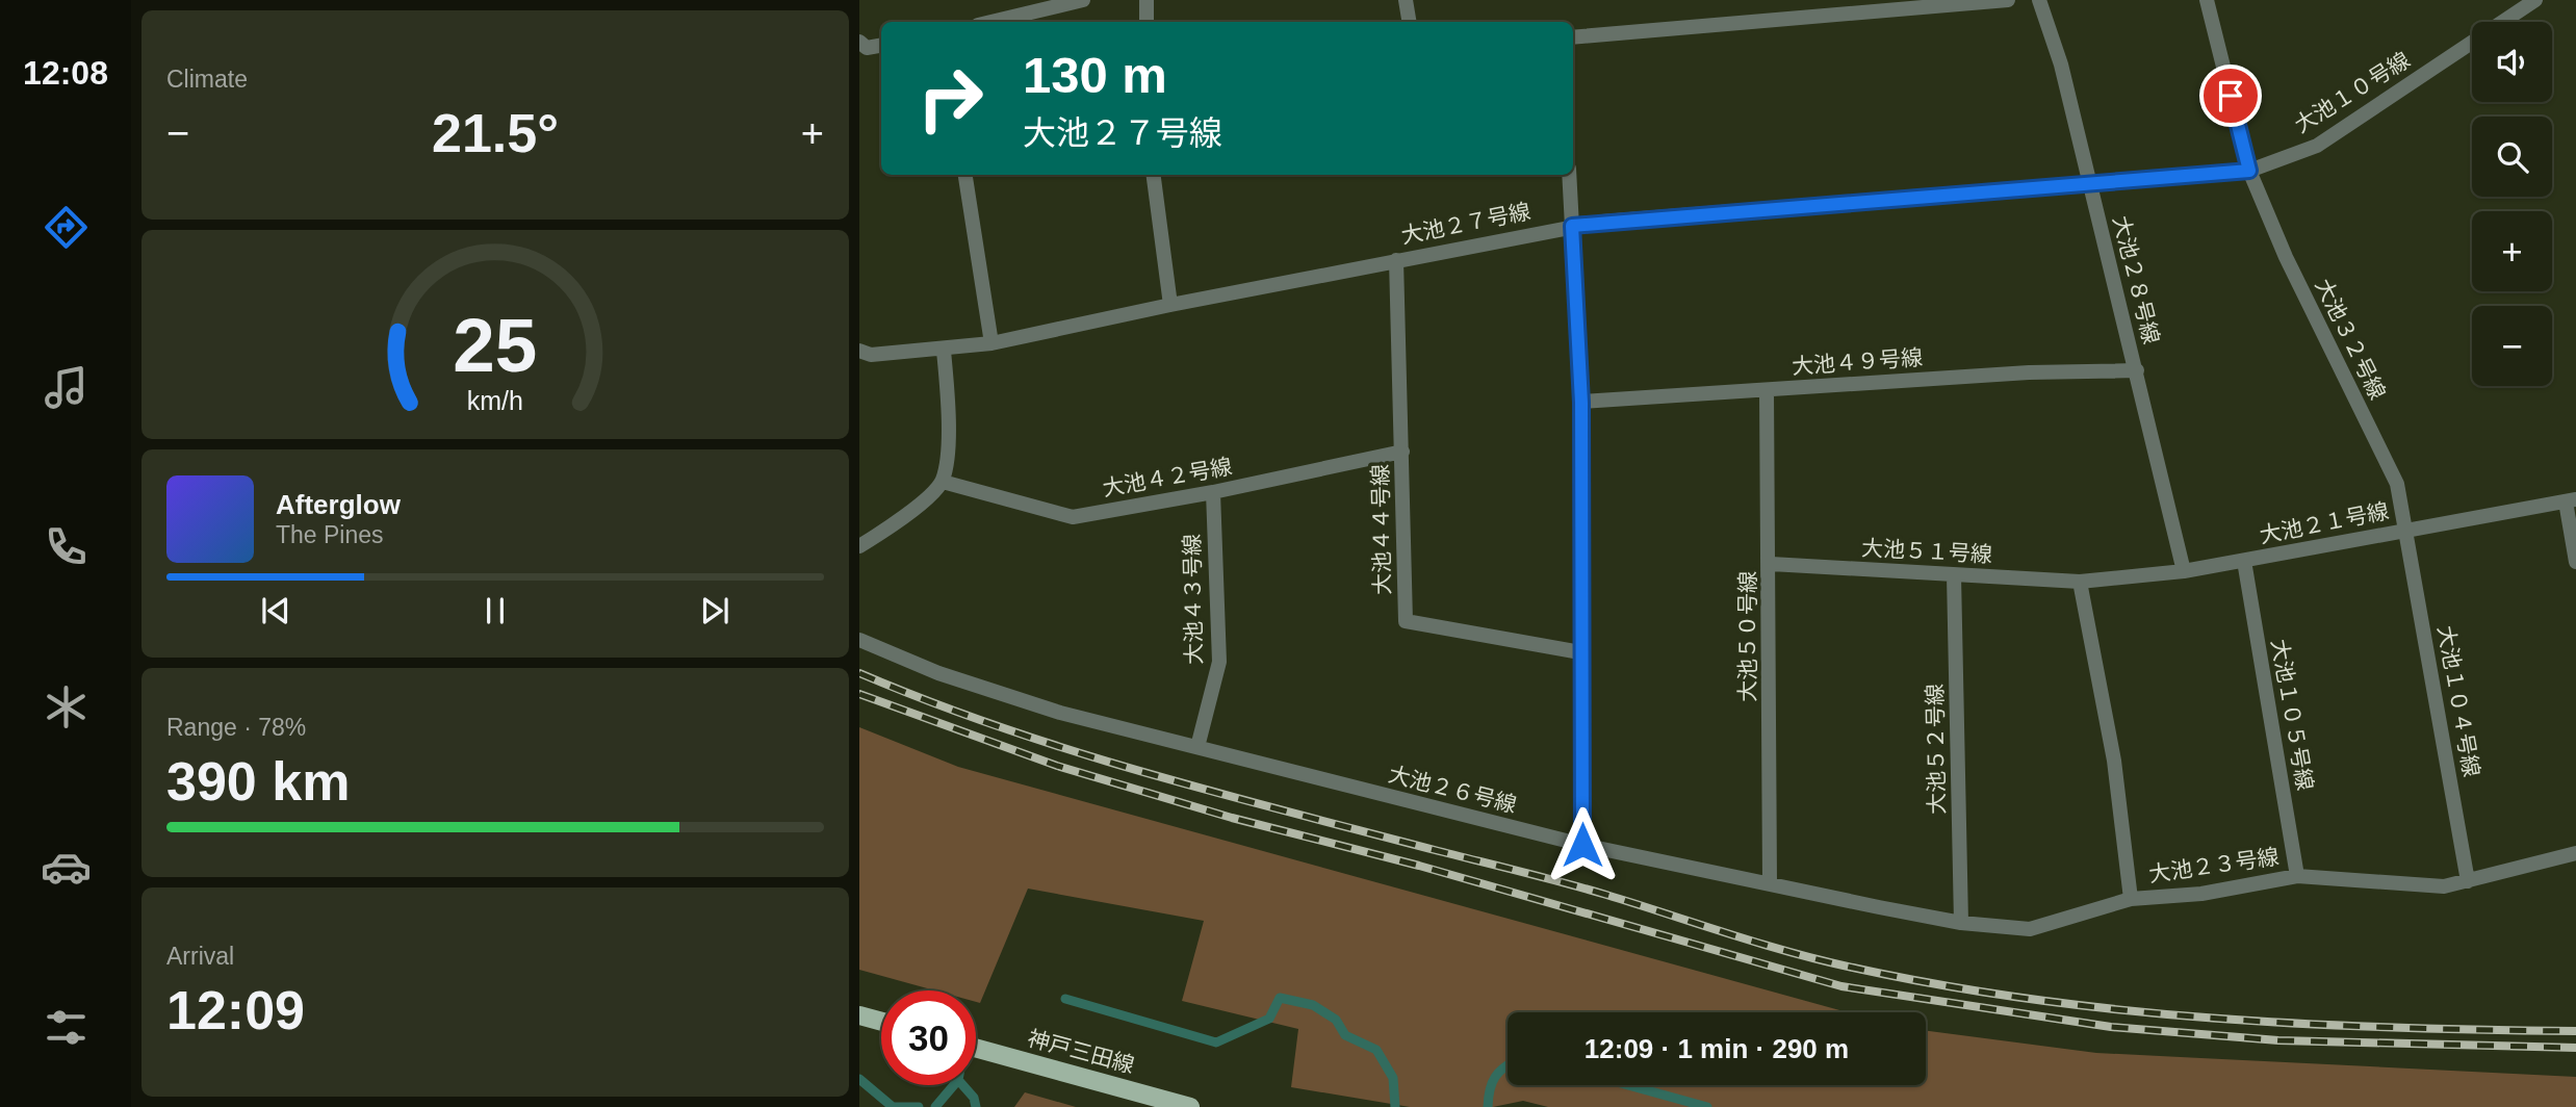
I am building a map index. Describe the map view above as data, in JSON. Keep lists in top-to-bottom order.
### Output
{
  "streets": {
    "main road": ["神戸三田線"],
    "street": [
      "大池１０号線",
      "大池２７号線",
      "大池２８号線",
      "大池３２号線",
      "大池４９号線",
      "大池４２号線",
      "大池２１号線",
      "大池４４号線",
      "大池５１号線",
      "大池４３号線",
      "大池５０号線",
      "大池１０４号線",
      "大池１０５号線",
      "大池５２号線",
      "大池２６号線",
      "大池２３号線"
    ]
  },
  "crossings": [
    ["大池１０号線", "大池２７号線"],
    ["大池１０号線", "大池２８号線"],
    ["大池１０号線", "大池３２号線"],
    ["大池２７号線", "大池２８号線"],
    ["大池２７号線", "大池４４号線"],
    ["大池２８号線", "大池４９号線"],
    ["大池２８号線", "大池２１号線"],
    ["大池３２号線", "大池２１号線"],
    ["大池３２号線", "大池１０４号線"],
    ["大池４９号線", "大池５０号線"],
    ["大池４２号線", "大池４４号線"],
    ["大池４２号線", "大池４３号線"],
    ["大池２１号線", "大池５１号線"],
    ["大池２１号線", "大池１０４号線"],
    ["大池２１号線", "大池１０５号線"],
    ["大池２１号線", "大池２３号線"],
    ["大池５１号線", "大池５０号線"],
    ["大池５１号線", "大池５２号線"],
    ["大池５１号線", "大池２３号線"],
    ["大池４３号線", "大池２６号線"],
    ["大池５０号線", "大池２６号線"],
    ["大池１０４号線", "大池２３号線"],
    ["大池１０５号線", "大池２３号線"],
    ["大池５２号線", "大池２６号線"],
    ["大池２６号線", "大池２３号線"]
  ],
  "page": {
    "tabs": "12:08",
    "tile": [
      "Climate",
      ["Range · 78%", "390 km"],
      ["Arrival", "12:09"]
    ],
    "map_buttons": ["+", "−"],
    "turn": ["130 m", "大池２７号線"],
    "heat": ["−", "21.5°", "+"],
    "song": ["Afterglow", "The Pines"],
    "limit": "30",
    "trip": "12:09 · 1 min · 290 m",
    "gauge": ["25", "km/h"]
  }
}
